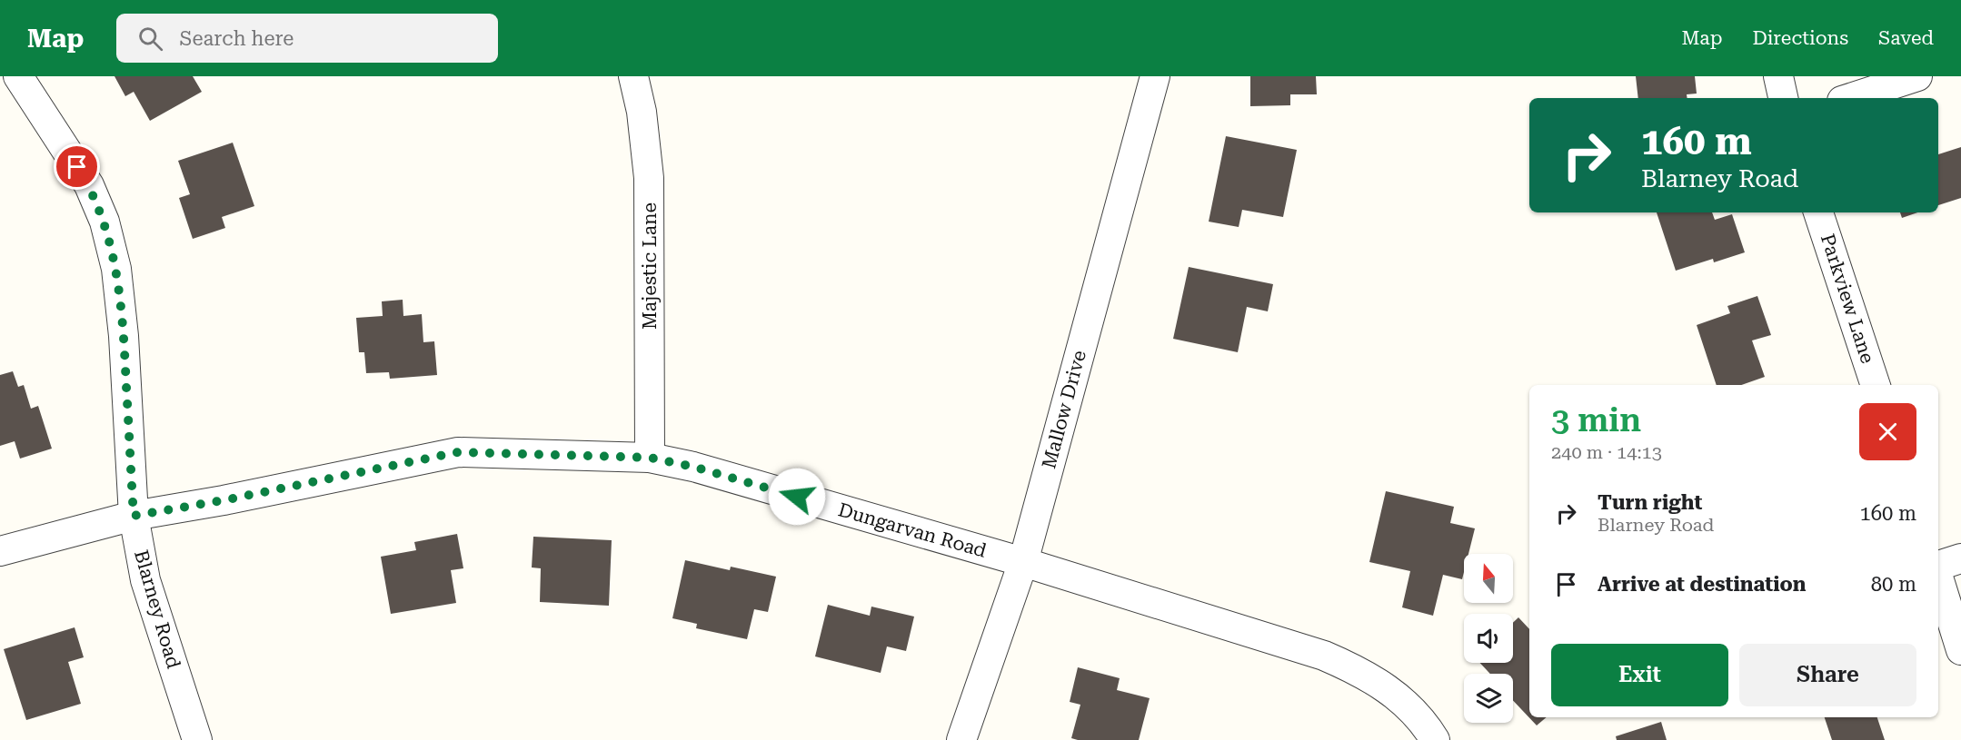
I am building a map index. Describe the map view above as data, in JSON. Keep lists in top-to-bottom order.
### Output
{
  "streets": {
    "street": [
      "Majestic Lane",
      "Parkview Lane",
      "Mallow Drive",
      "Dungarvan Road",
      "Blarney Road"
    ]
  },
  "crossings": [
    ["Majestic Lane", "Dungarvan Road"],
    ["Mallow Drive", "Dungarvan Road"],
    ["Dungarvan Road", "Blarney Road"]
  ],
  "north": "top",
  "page": {
    "header": "Map",
    "search": "Search here",
    "nav": ["Map", "Directions", "Saved"],
    "turn": ["160 m", "Blarney Road"],
    "heading": ["3 min", "240 m · 14:13"],
    "list": [
      {
        "name": "Turn right",
        "note": "Blarney Road",
        "value": "160 m"
      },
      {
        "name": "Arrive at destination",
        "value": "80 m"
      }
    ],
    "buttons": ["Exit", "Share"]
  }
}
